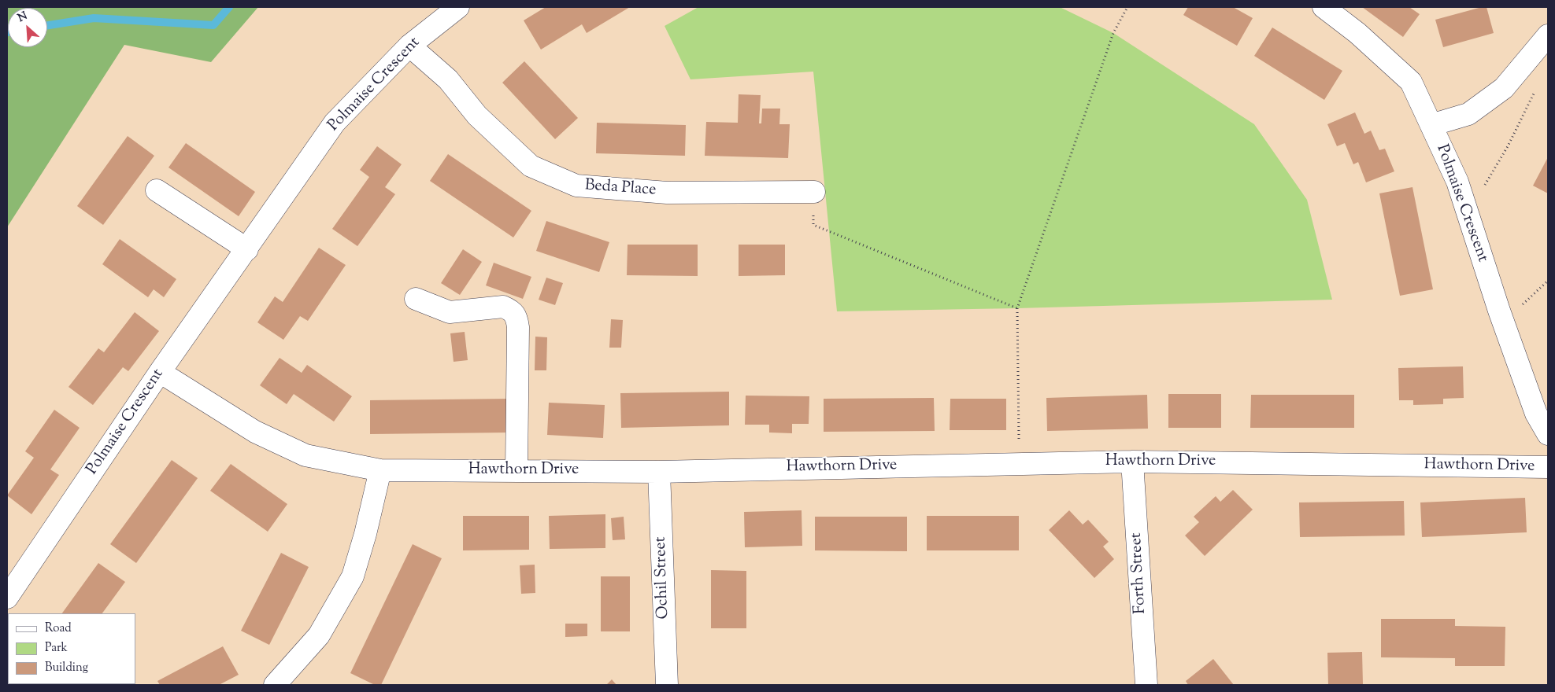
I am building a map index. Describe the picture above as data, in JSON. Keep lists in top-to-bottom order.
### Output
{
  "streets": {
    "street": [
      "Polmaise Crescent",
      "Beda Place",
      "Hawthorn Drive",
      "Forth Street",
      "Ochil Street"
    ]
  },
  "crossings": [
    ["Polmaise Crescent", "Beda Place"],
    ["Polmaise Crescent", "Hawthorn Drive"],
    ["Hawthorn Drive", "Forth Street"],
    ["Hawthorn Drive", "Ochil Street"]
  ],
  "legend": ["Road", "Park", "Building"],
  "north": "top left"
}
